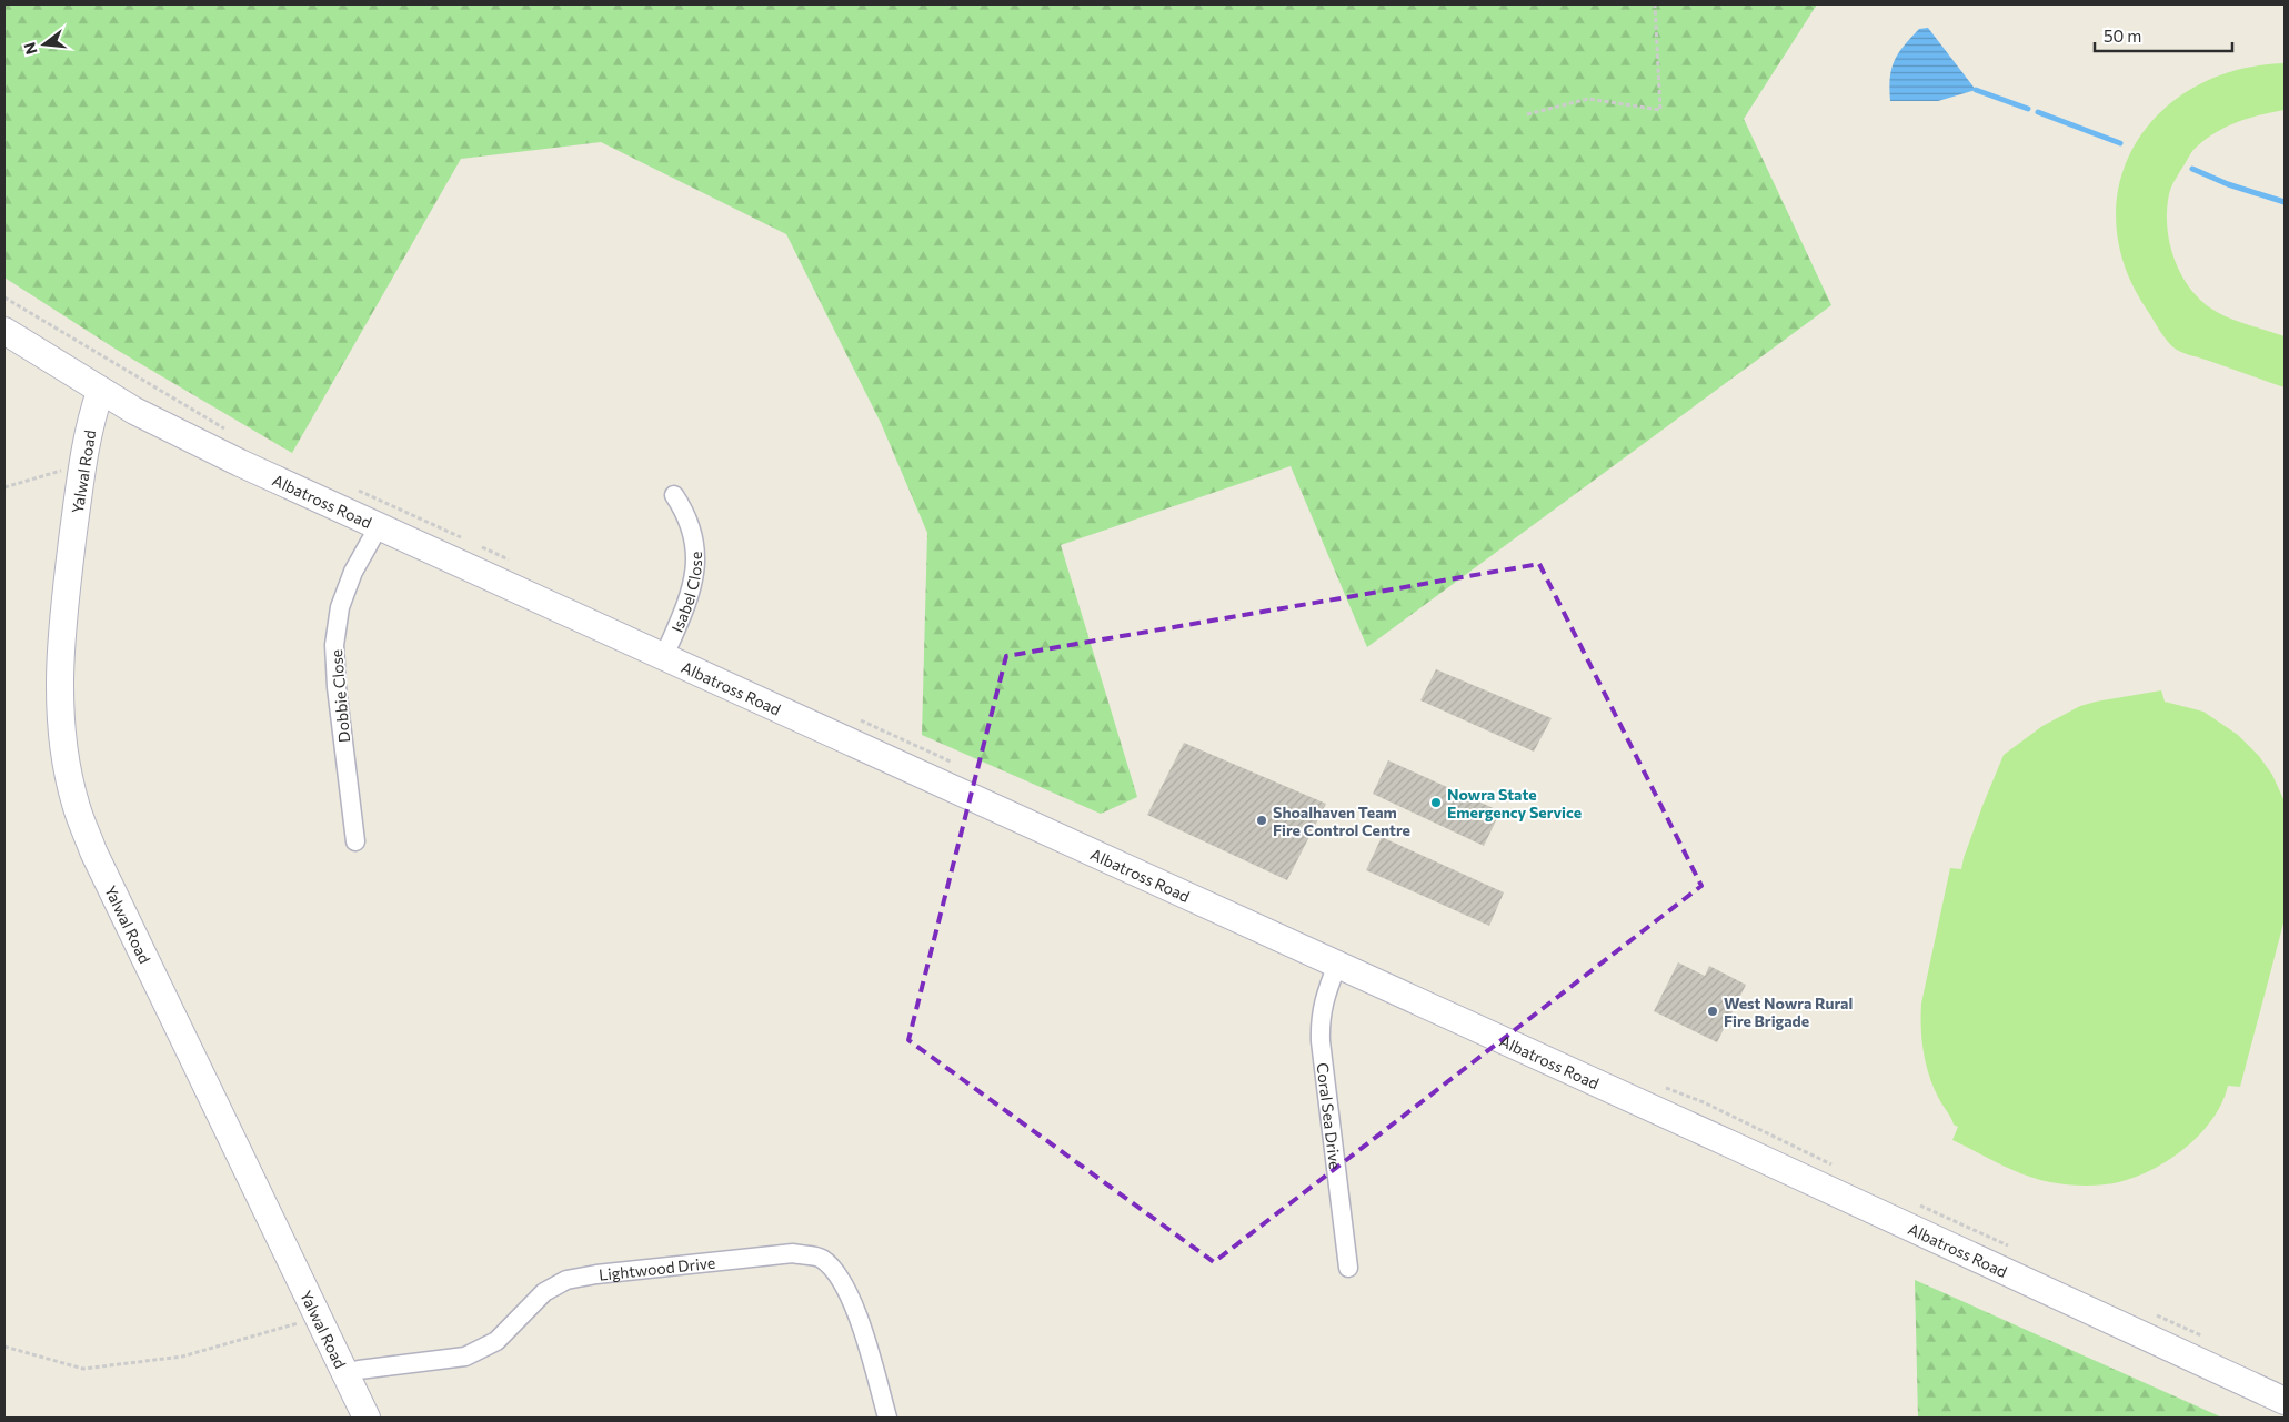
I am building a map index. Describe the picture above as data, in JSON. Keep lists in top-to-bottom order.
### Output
{
  "streets": {
    "main road": ["Yalwal Road", "Albatross Road"],
    "street": [
      "Isabel Close",
      "Dobbie Close",
      "Coral Sea Drive",
      "Lightwood Drive"
    ]
  },
  "crossings": [
    ["Yalwal Road", "Albatross Road"],
    ["Yalwal Road", "Lightwood Drive"],
    ["Albatross Road", "Isabel Close"],
    ["Albatross Road", "Dobbie Close"],
    ["Albatross Road", "Coral Sea Drive"]
  ],
  "places": ["Nowra State Emergency Service", "Shoalhaven Team Fire Control Centre", "West Nowra Rural Fire Brigade"],
  "scale_bar": "50 m",
  "north": "left"
}
